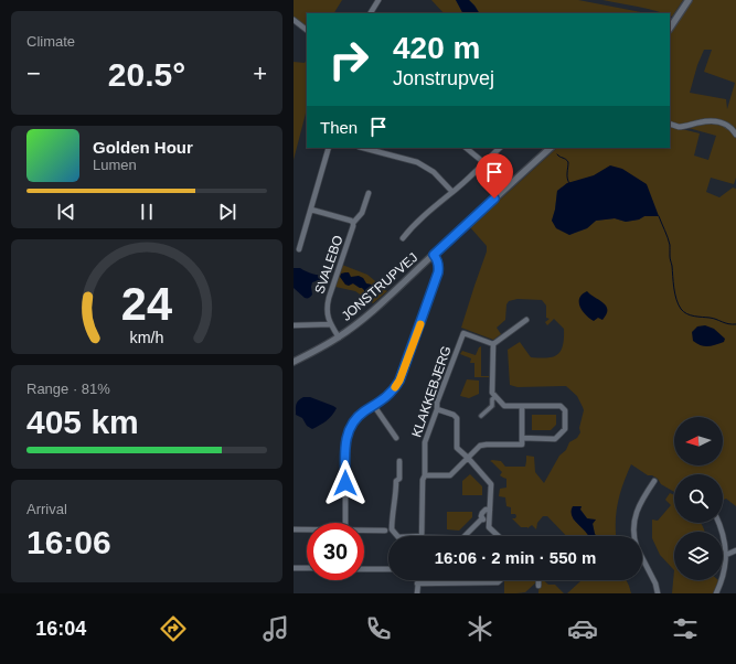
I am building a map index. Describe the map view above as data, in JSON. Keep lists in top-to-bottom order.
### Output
{
  "streets": {
    "street": ["SVALEBO", "JONSTRUPVEJ", "KLAKKEBJERG"]
  },
  "crossings": [
    ["SVALEBO", "JONSTRUPVEJ"]
  ],
  "north": "left",
  "page": {
    "tile": [
      "Climate",
      ["Range · 81%", "405 km"],
      ["Arrival", "16:06"]
    ],
    "turn": ["420 m", "Jonstrupvej"],
    "heat": ["−", "20.5°", "+"],
    "then": "Then",
    "song": ["Golden Hour", "Lumen"],
    "limit": "30",
    "trip": "16:06 · 2 min · 550 m",
    "tabs": "16:04",
    "gauge": ["24", "km/h"]
  }
}
